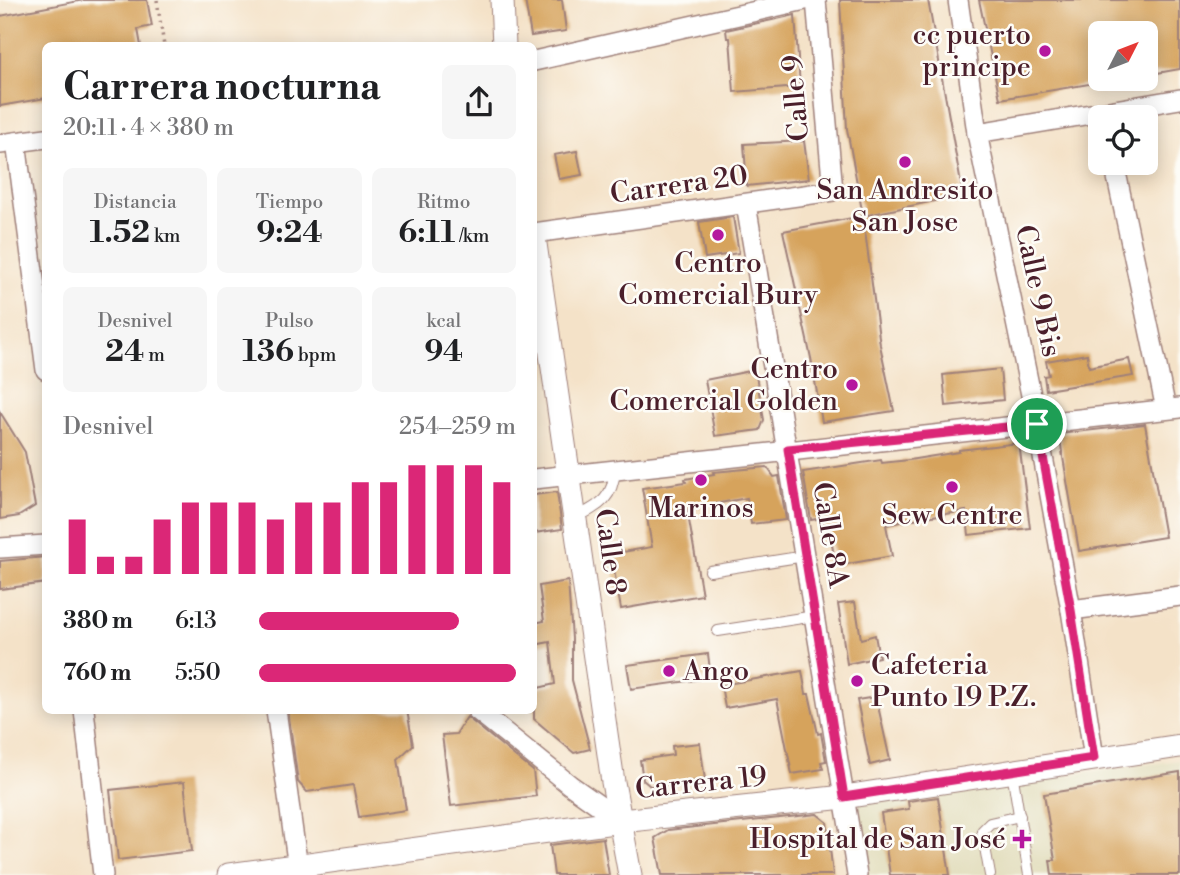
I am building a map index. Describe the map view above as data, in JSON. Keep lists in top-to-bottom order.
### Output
{
  "streets": {
    "street": [
      "Calle 9",
      "Carrera 20",
      "Calle 9 Bis",
      "Calle 8A",
      "Calle 8",
      "Carrera 19"
    ]
  },
  "crossings": [
    ["Calle 9", "Carrera 20"],
    ["Carrera 20", "Calle 8A"],
    ["Calle 9 Bis", "Carrera 19"],
    ["Calle 8A", "Carrera 19"],
    ["Calle 8", "Carrera 19"]
  ],
  "places": {
    "other": [
      "cc puerto principe",
      "San Andresito San Jose",
      "Centro Comercial Bury",
      "Centro Comercial Golden",
      "Marinos",
      "Sew Centre",
      "Ango",
      "Cafeteria Punto 19 P.Z."
    ],
    "health": ["Hospital de San José"]
  },
  "north": "top right",
  "page": {
    "heading": ["Carrera nocturna", "20:11 · 4 × 380 m"],
    "stats": [
      ["Distancia", "1.52 km"],
      ["Tiempo", "9:24"],
      ["Ritmo", "6:11 /km"],
      ["Desnivel", "24 m"],
      ["Pulso", "136 bpm"],
      ["kcal", "94"]
    ],
    "chart": ["Desnivel", "254–259 m"],
    "list": [
      {
        "name": "380 m",
        "note": "6:13"
      },
      {
        "name": "760 m",
        "note": "5:50"
      }
    ]
  }
}
